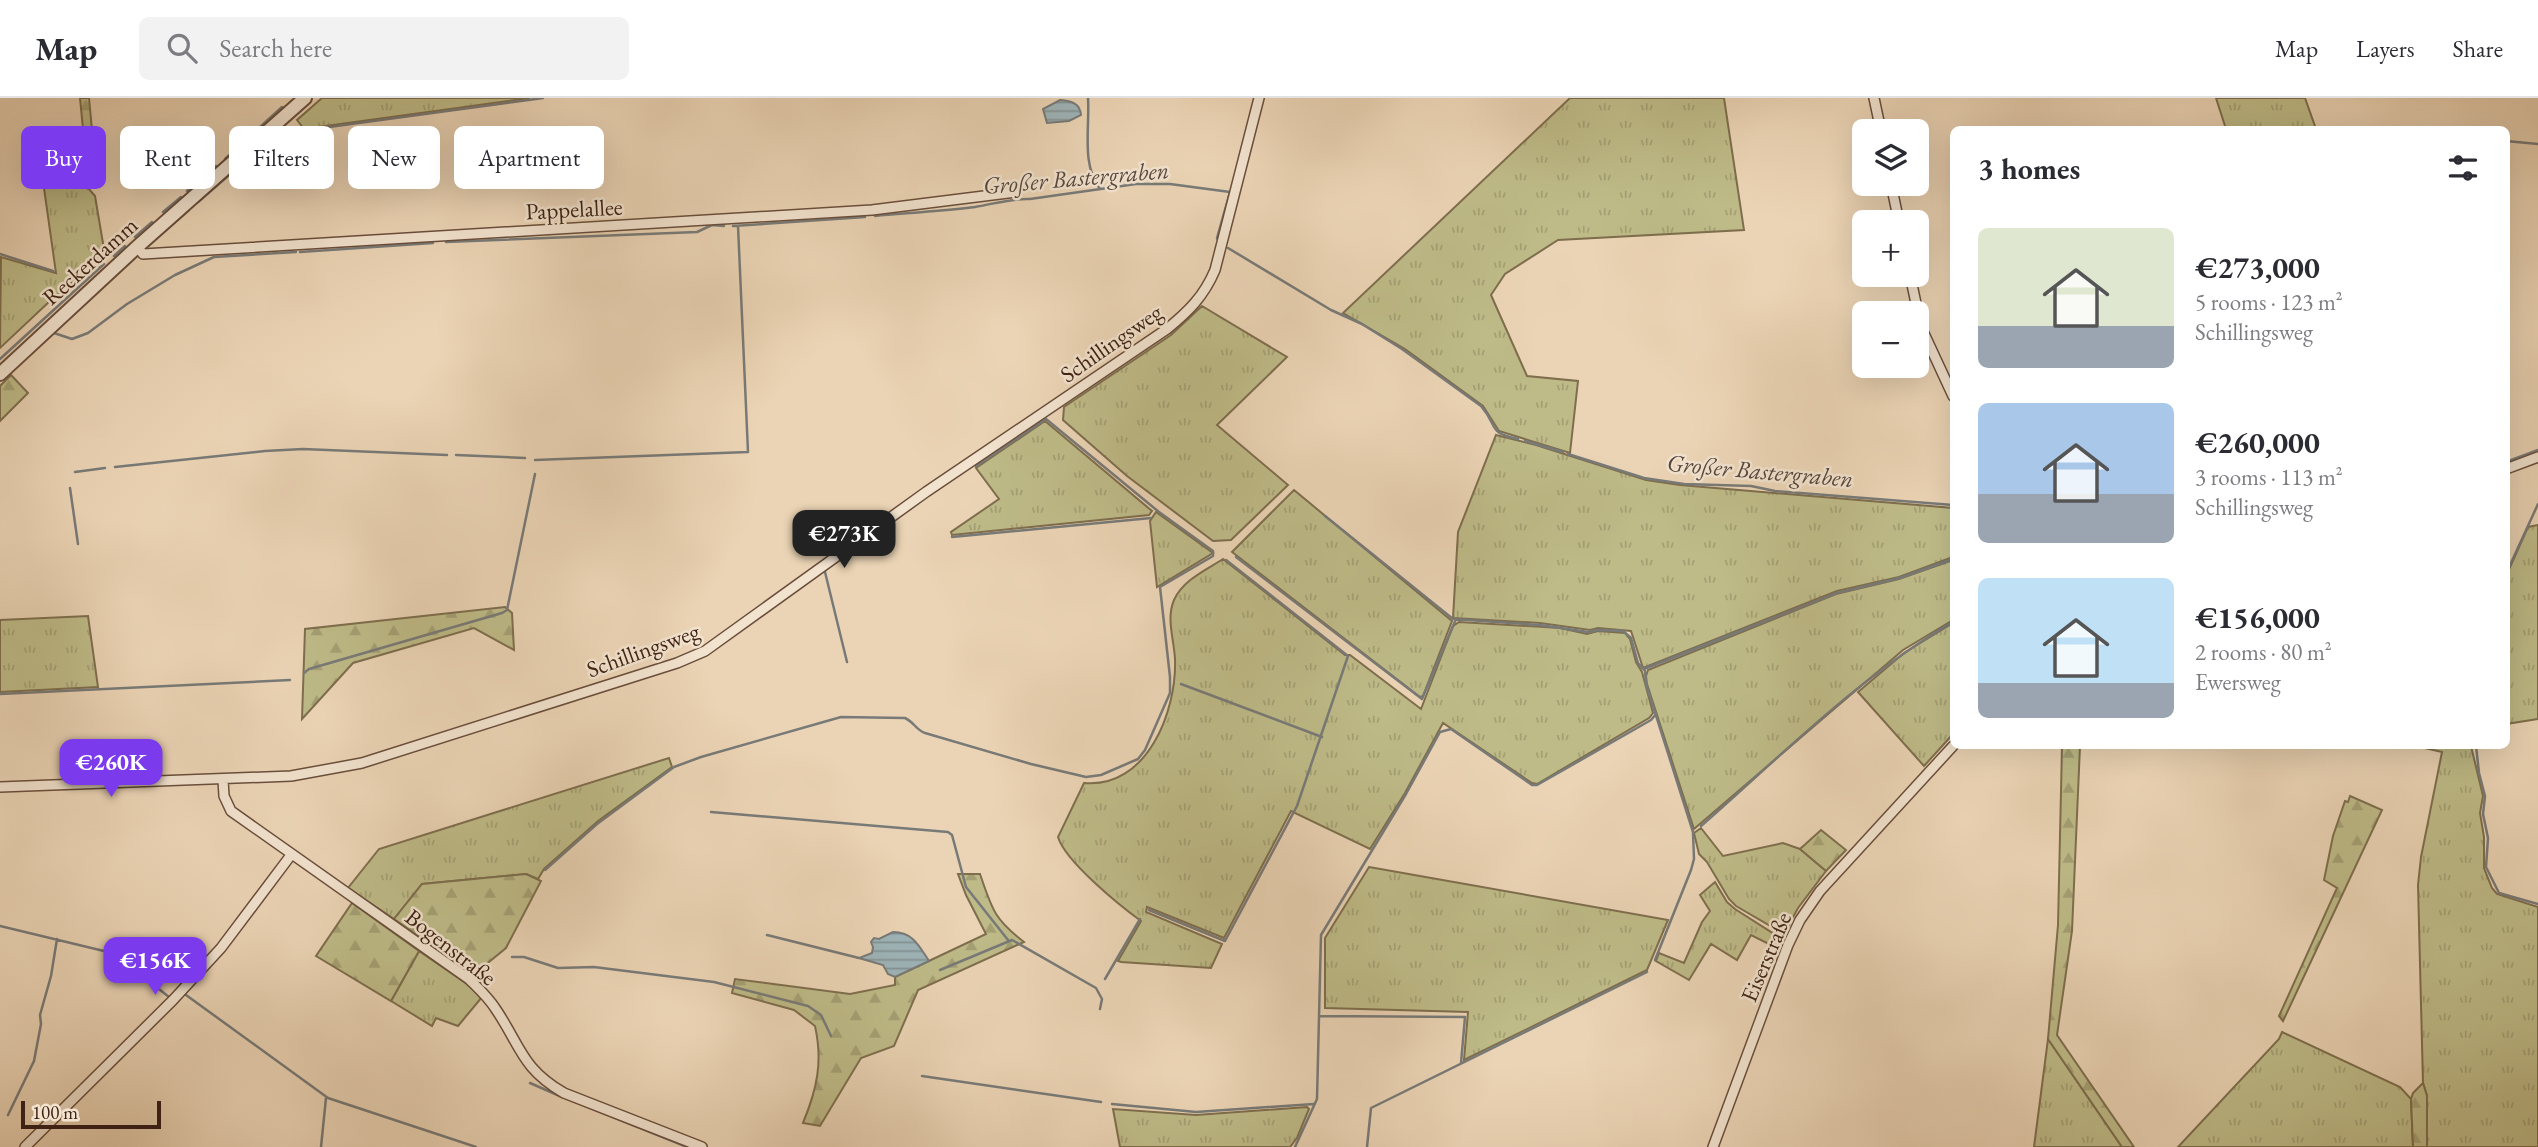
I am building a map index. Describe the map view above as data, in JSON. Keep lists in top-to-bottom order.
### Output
{
  "streets": {
    "street": [
      "Pappelallee",
      "Reckerdamm",
      "Schillingsweg",
      "Bogenstraße",
      "Eiserstraße"
    ]
  },
  "crossings": [
    ["Pappelallee", "Reckerdamm"],
    ["Schillingsweg", "Bogenstraße"]
  ],
  "water": ["Großer Bastergraben"],
  "scale_bar": "100 m",
  "page": {
    "header": "Map",
    "search": "Search here",
    "nav": ["Map", "Layers", "Share"],
    "map_buttons": ["+", "−"],
    "chip": [
      "Buy",
      "Rent",
      "Filters",
      "New",
      "Apartment"
    ],
    "heading": "3 homes",
    "list": [
      {
        "name": "€273,000",
        "note": "5 rooms · 123 m² · Schillingsweg"
      },
      {
        "name": "€260,000",
        "note": "3 rooms · 113 m² · Schillingsweg"
      },
      {
        "name": "€156,000",
        "note": "2 rooms · 80 m² · Ewersweg"
      }
    ],
    "price": ["€273K", "€260K", "€156K"],
    "scale": "100 m"
  }
}
